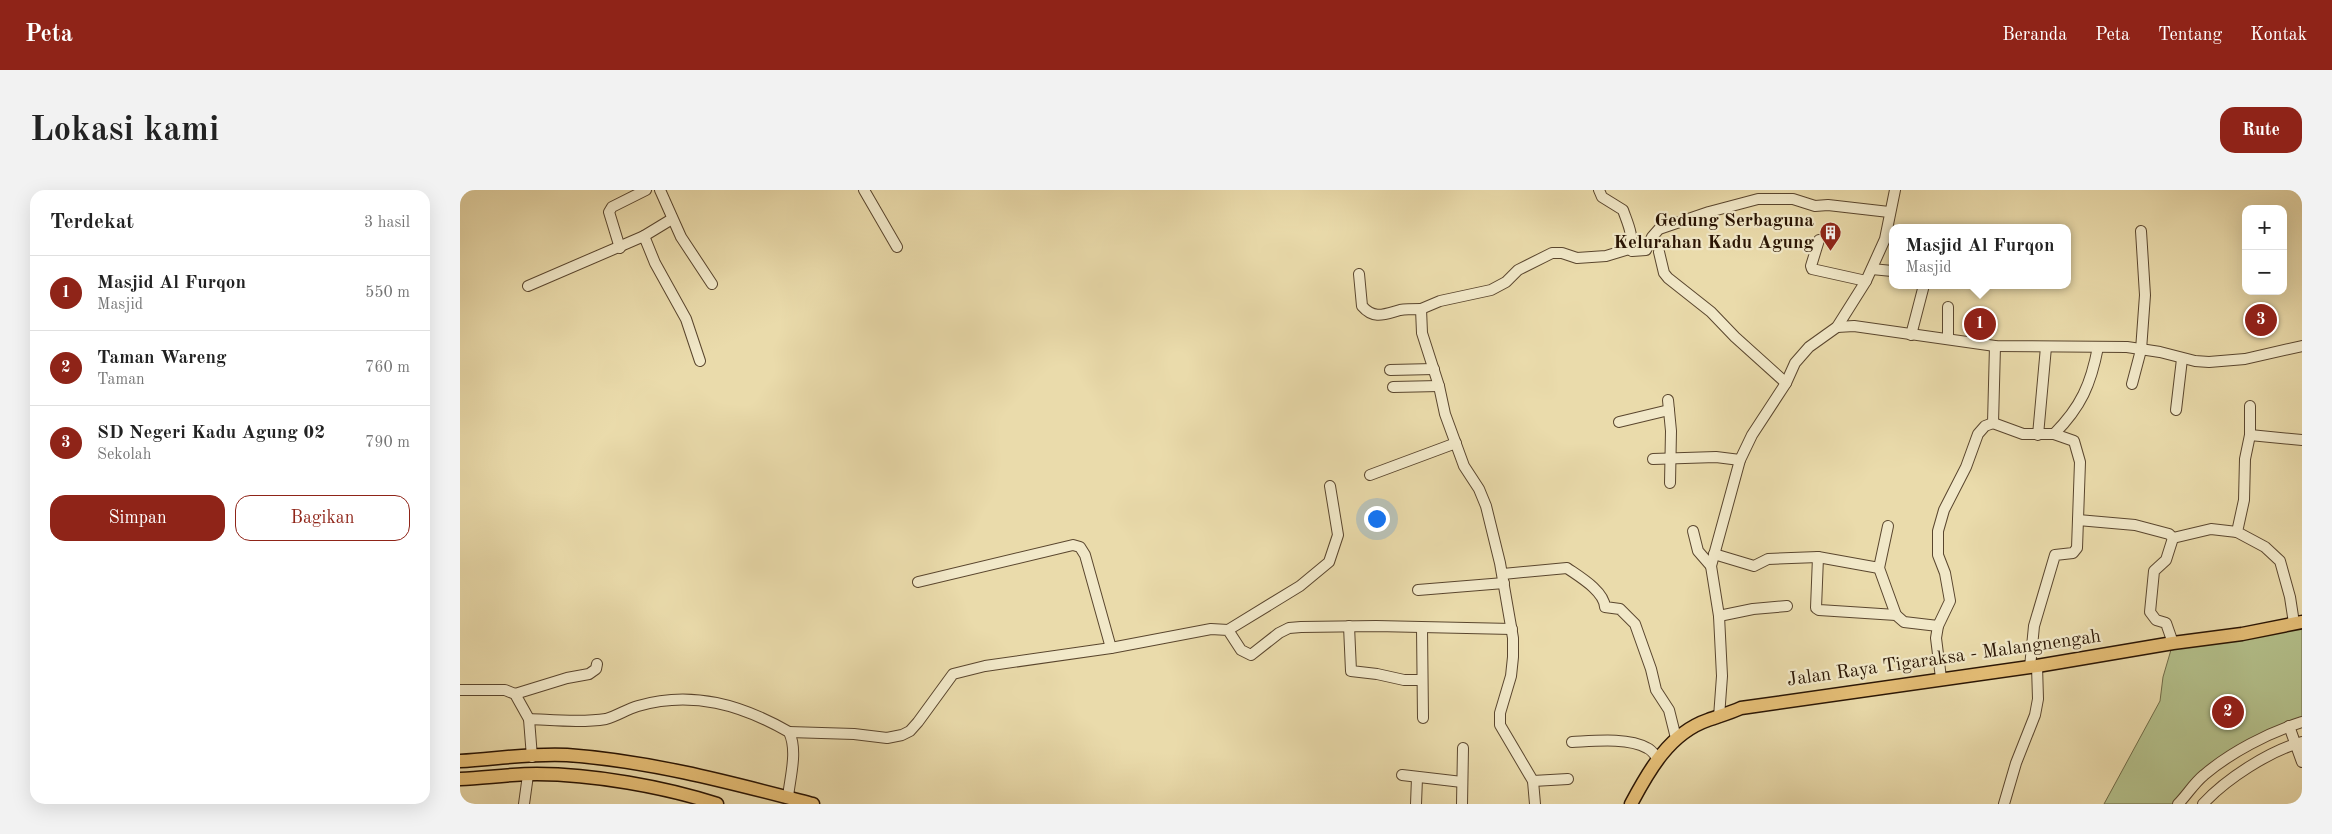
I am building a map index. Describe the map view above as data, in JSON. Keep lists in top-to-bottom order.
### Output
{
  "streets": {
    "main road": ["Jalan Raya Tigaraksa - Malangnengah"]
  },
  "places": {
    "building": ["Gedung Serbaguna Kelurahan Kadu Agung"]
  },
  "page": {
    "header": "Peta",
    "nav": [
      "Beranda",
      "Peta",
      "Tentang",
      "Kontak"
    ],
    "buttons": [
      "Rute",
      ["Simpan", "Bagikan"]
    ],
    "title": "Lokasi kami",
    "heading": ["Terdekat", "3 hasil"],
    "map_buttons": ["+", "−"],
    "popup": ["Masjid Al Furqon", "Masjid"],
    "list": [
      {
        "mark": "1",
        "name": "Masjid Al Furqon",
        "note": "Masjid",
        "value": "550 m"
      },
      {
        "mark": "2",
        "name": "Taman Wareng",
        "note": "Taman",
        "value": "760 m"
      },
      {
        "mark": "3",
        "name": "SD Negeri Kadu Agung 02",
        "note": "Sekolah",
        "value": "790 m"
      }
    ],
    "pins": ["3", "1", "2"]
  }
}
